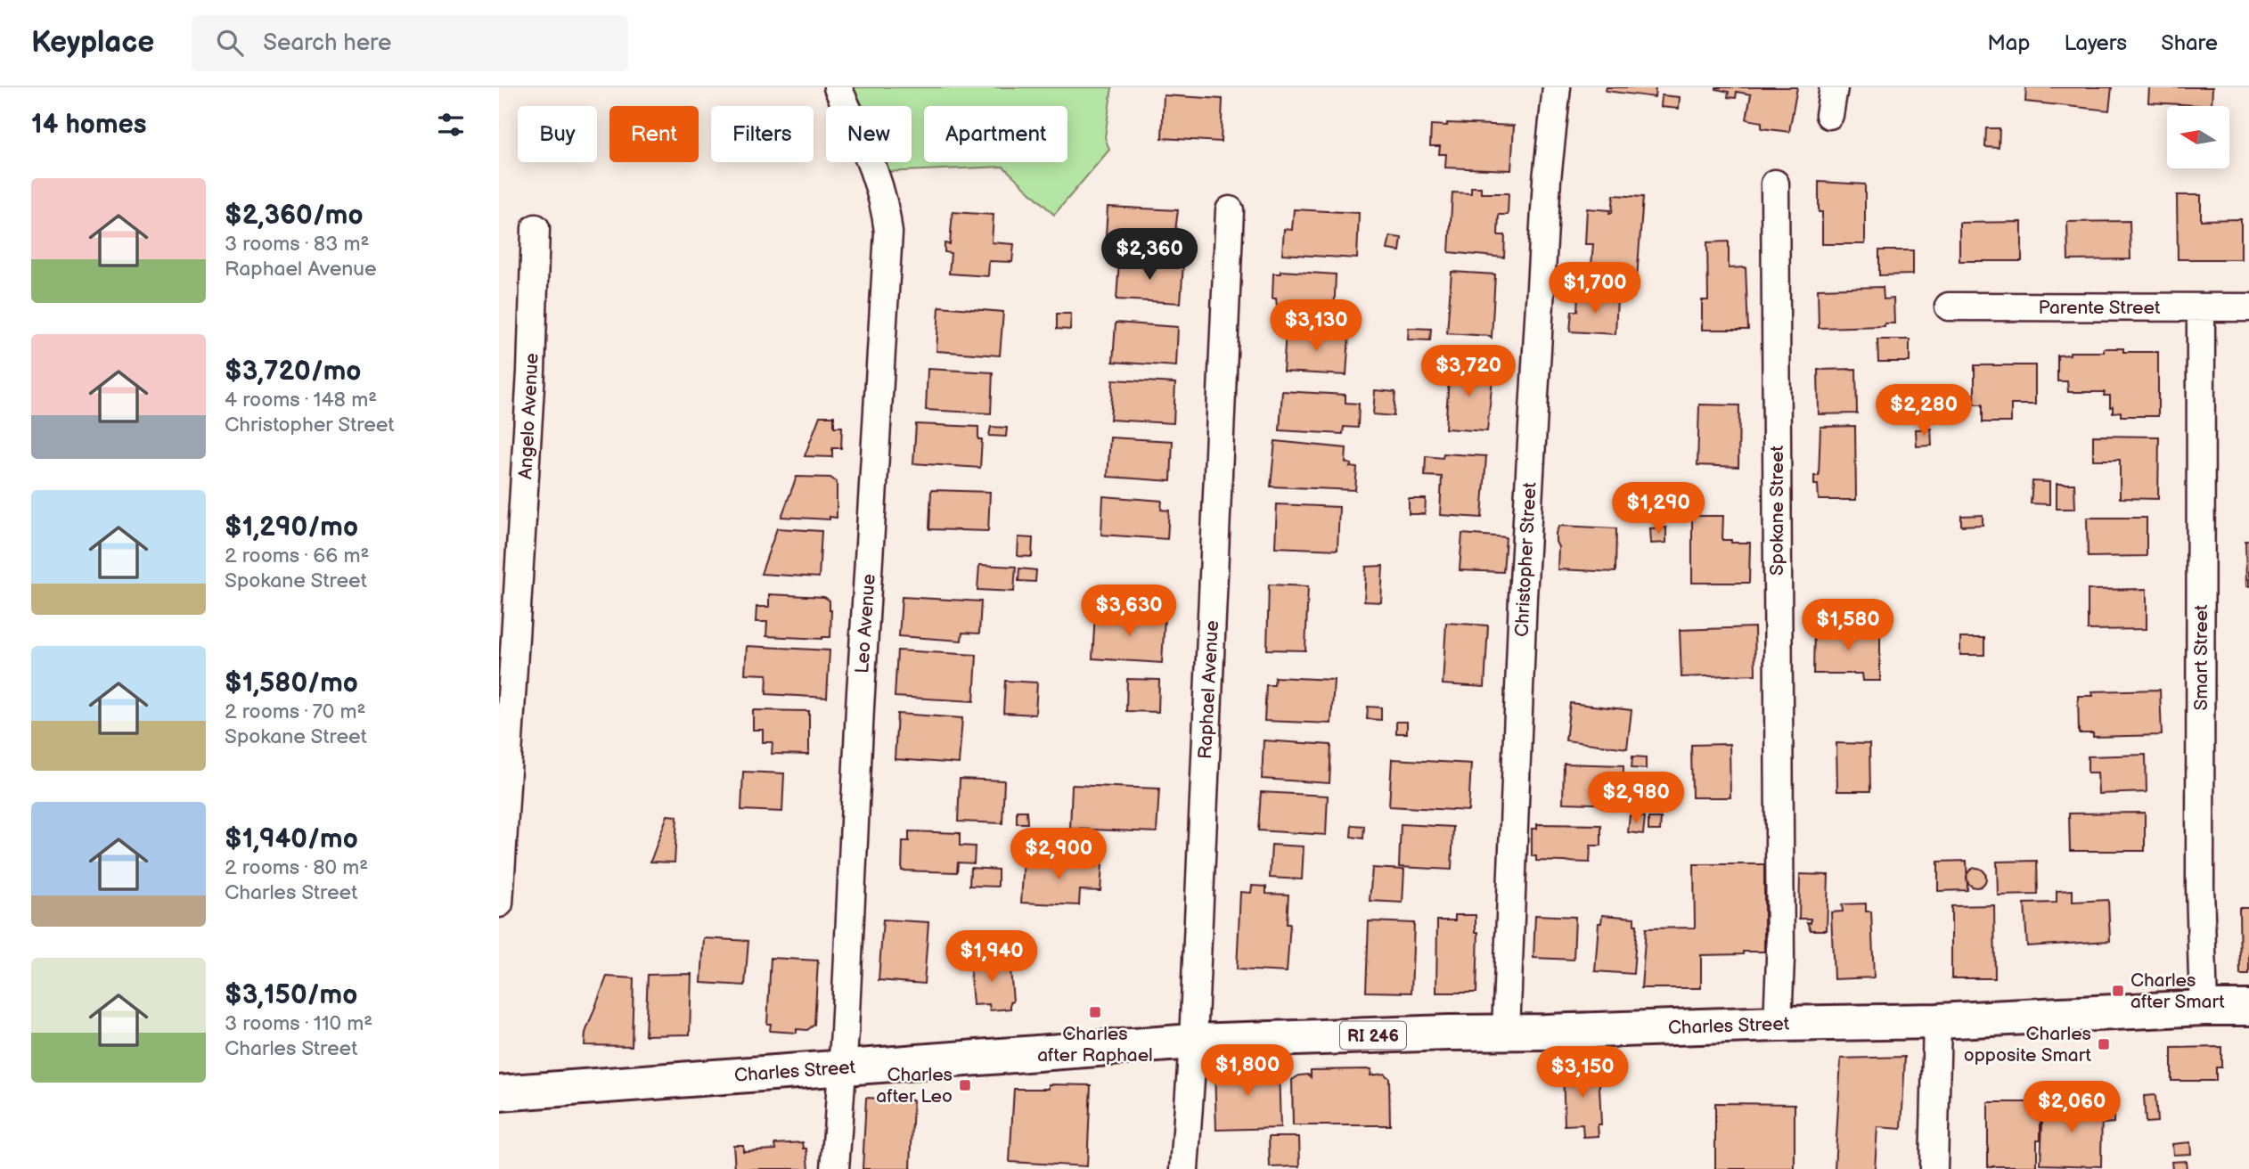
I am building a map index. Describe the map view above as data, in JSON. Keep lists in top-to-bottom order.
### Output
{
  "streets": {
    "main road": ["Charles Street", "RI 246"],
    "street": [
      "Parente Street",
      "Angelo Avenue",
      "Spokane Street",
      "Christopher Street",
      "Leo Avenue",
      "Smart Street",
      "Raphael Avenue"
    ]
  },
  "crossings": [
    ["Parente Street", "Smart Street"],
    ["Spokane Street", "Charles Street"],
    ["Christopher Street", "Charles Street"],
    ["Leo Avenue", "Charles Street"],
    ["Smart Street", "Charles Street"],
    ["Raphael Avenue", "Charles Street"]
  ],
  "places": {
    "transit": [
      "Charles after Smart",
      "Charles after Raphael",
      "Charles opposite Smart",
      "Charles after Leo"
    ]
  },
  "north": "left",
  "page": {
    "header": "Keyplace",
    "search": "Search here",
    "nav": ["Map", "Layers", "Share"],
    "heading": "14 homes",
    "chip": [
      "Buy",
      "Rent",
      "Filters",
      "New",
      "Apartment"
    ],
    "list": [
      {
        "name": "$2,360/mo",
        "note": "3 rooms · 83 m² · Raphael Avenue"
      },
      {
        "name": "$3,720/mo",
        "note": "4 rooms · 148 m² · Christopher Street"
      },
      {
        "name": "$1,290/mo",
        "note": "2 rooms · 66 m² · Spokane Street"
      },
      {
        "name": "$1,580/mo",
        "note": "2 rooms · 70 m² · Spokane Street"
      },
      {
        "name": "$1,940/mo",
        "note": "2 rooms · 80 m² · Charles Street"
      },
      {
        "name": "$3,150/mo",
        "note": "3 rooms · 110 m² · Charles Street"
      }
    ],
    "price": [
      "$2,360",
      "$1,700",
      "$3,130",
      "$3,720",
      "$2,280",
      "$1,290",
      "$3,630",
      "$1,580",
      "$2,980",
      "$2,900",
      "$1,940",
      "$1,800",
      "$3,150",
      "$2,060"
    ]
  }
}
